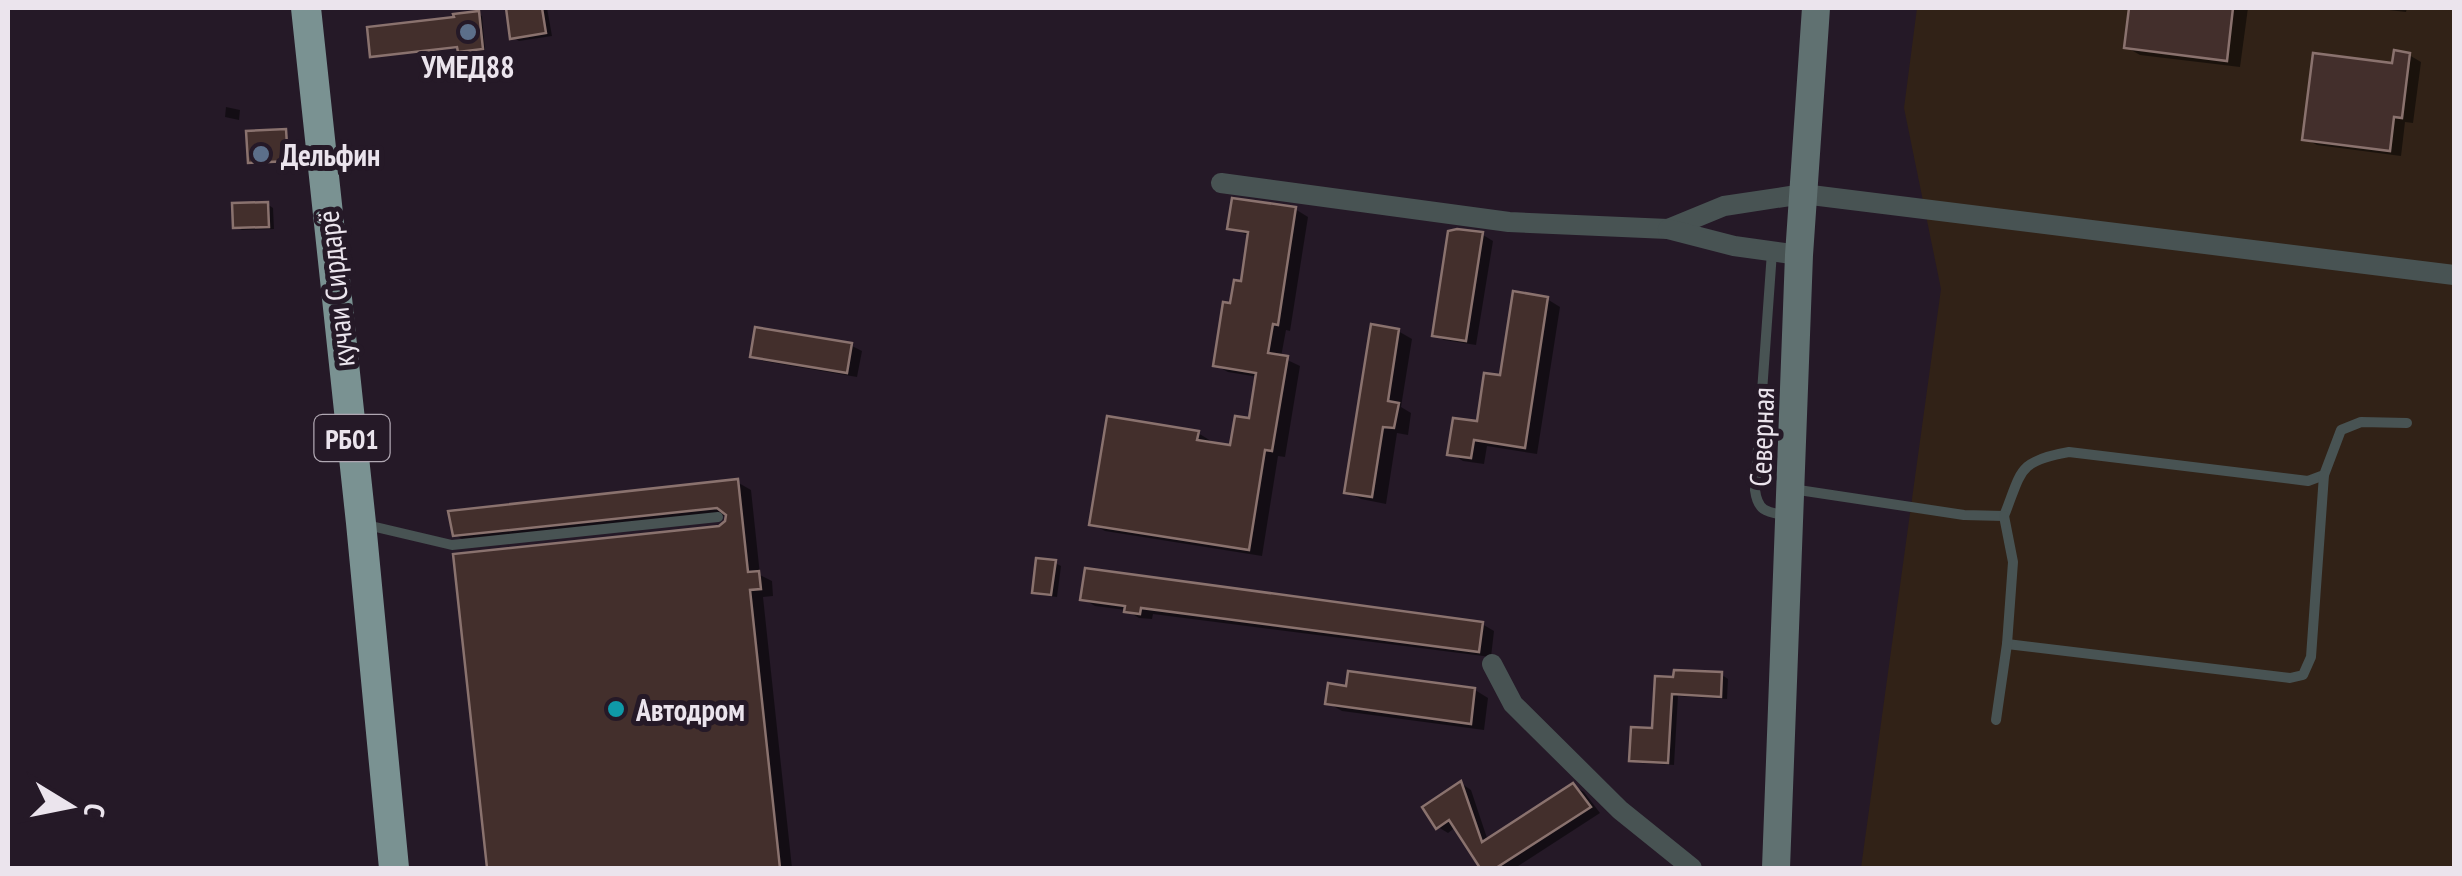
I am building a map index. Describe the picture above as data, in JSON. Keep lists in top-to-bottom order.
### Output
{
  "streets": {
    "highway": ["кучаи Сирдарё", "РБ01"],
    "main road": ["Северная"]
  },
  "crossings": [
    ["кучаи Сирдарё", "РБ01"]
  ],
  "places": ["УМЕД88", "Дельфин", "Автодром"],
  "north": "right"
}
